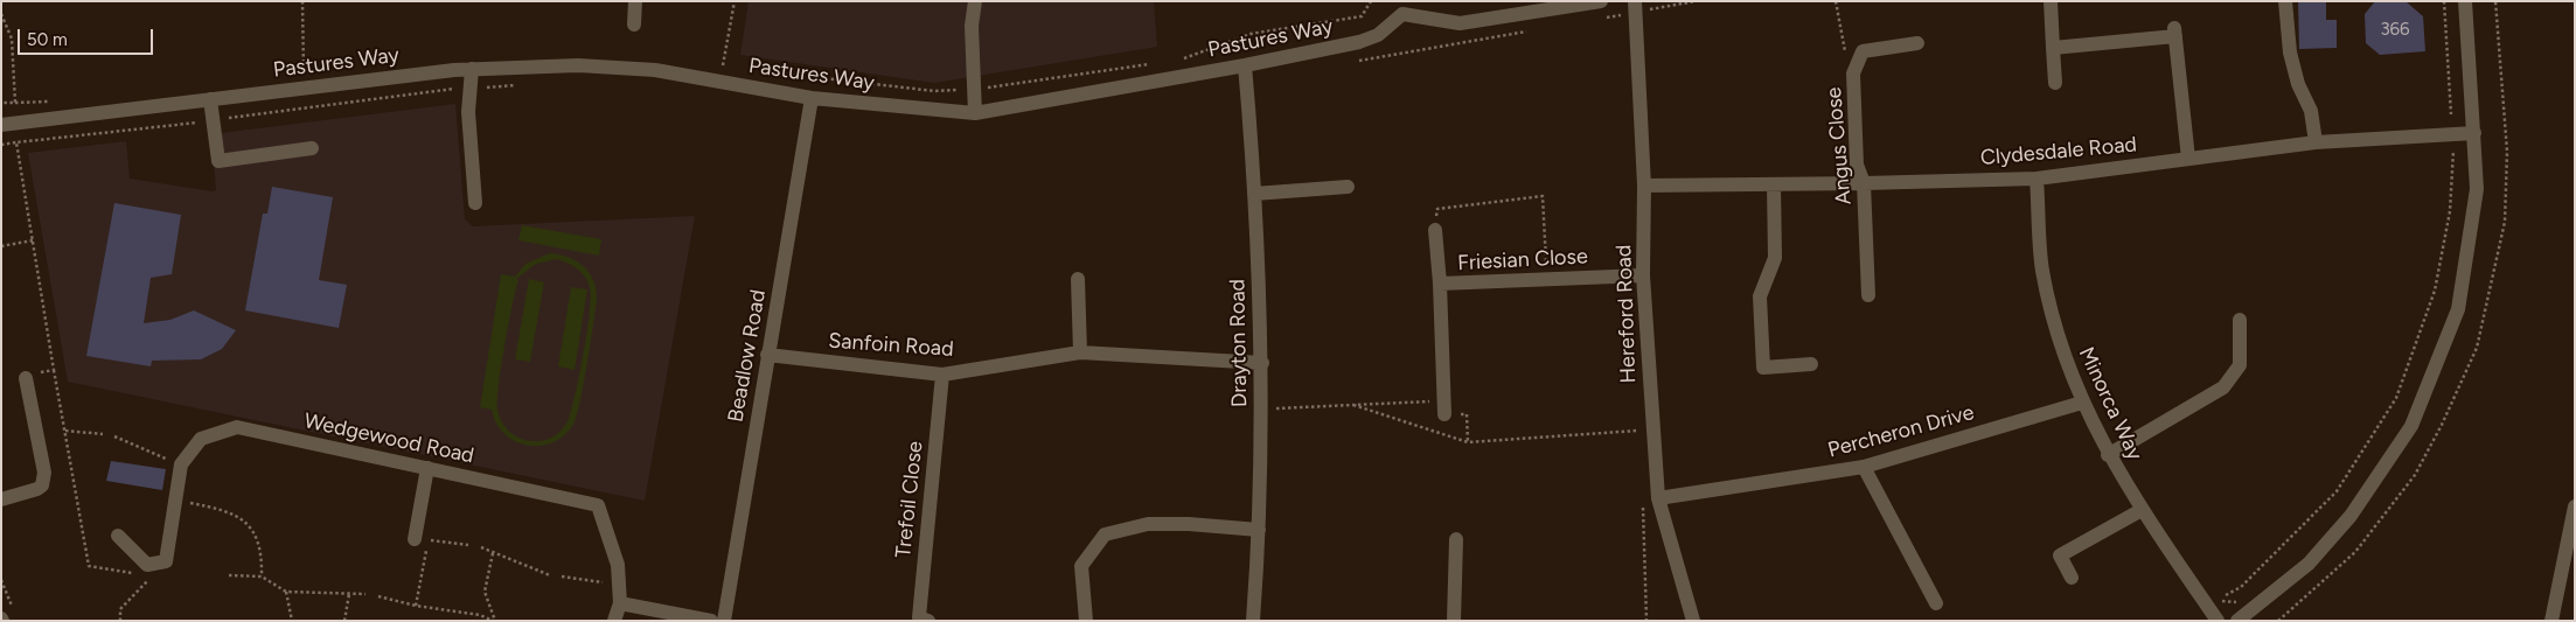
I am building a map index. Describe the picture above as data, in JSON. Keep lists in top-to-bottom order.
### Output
{
  "streets": {
    "street": [
      "Pastures Way",
      "Angus Close",
      "Clydesdale Road",
      "Friesian Close",
      "Hereford Road",
      "Drayton Road",
      "Sanfoin Road",
      "Beadlow Road",
      "Minorca Way",
      "Percheron Drive",
      "Wedgewood Road",
      "Trefoil Close"
    ]
  },
  "crossings": [
    ["Pastures Way", "Drayton Road"],
    ["Pastures Way", "Beadlow Road"],
    ["Angus Close", "Clydesdale Road"],
    ["Clydesdale Road", "Hereford Road"],
    ["Clydesdale Road", "Minorca Way"],
    ["Friesian Close", "Hereford Road"],
    ["Hereford Road", "Percheron Drive"],
    ["Drayton Road", "Sanfoin Road"],
    ["Sanfoin Road", "Beadlow Road"],
    ["Sanfoin Road", "Trefoil Close"],
    ["Minorca Way", "Percheron Drive"]
  ],
  "house_numbers": ["366"],
  "scale_bar": "50 m"
}
